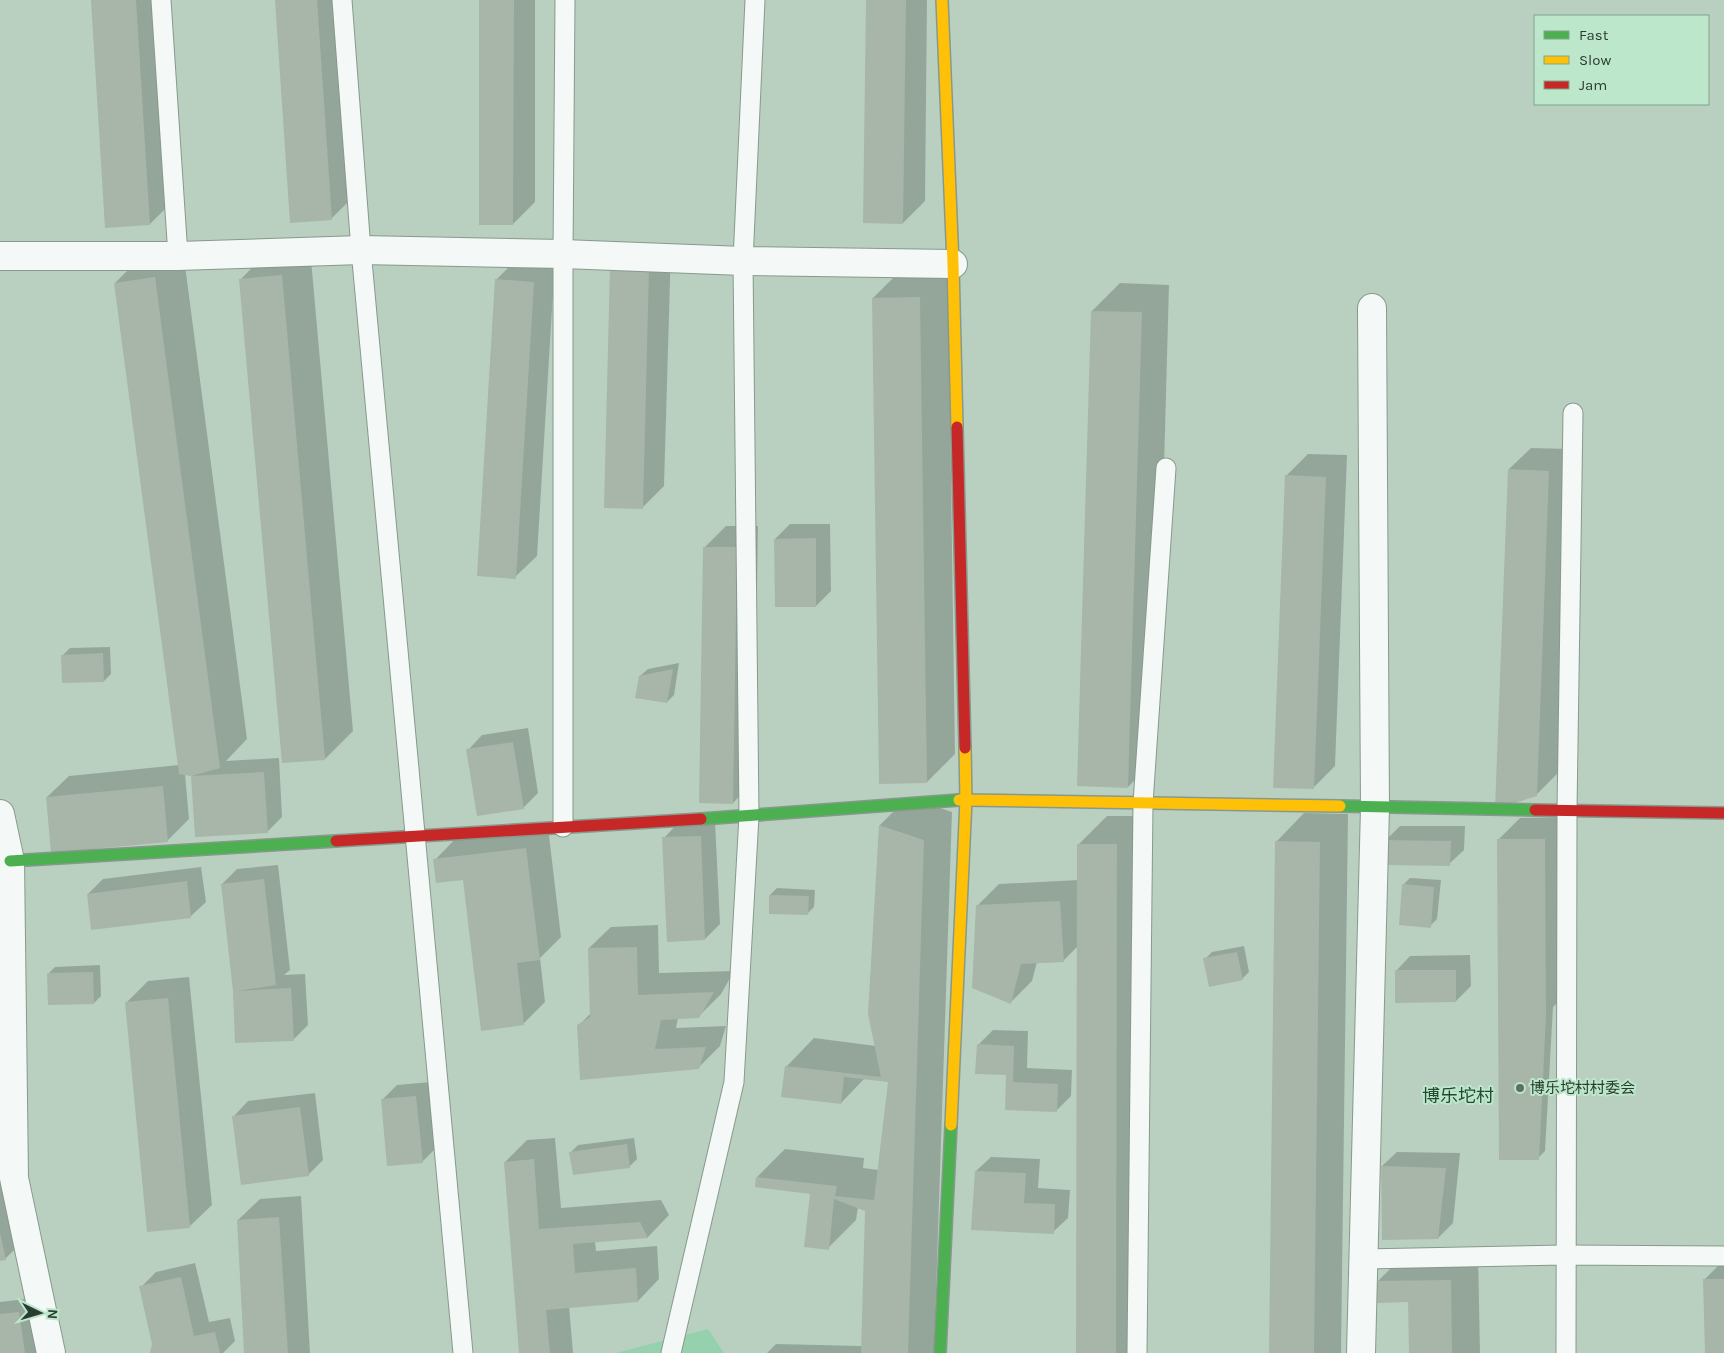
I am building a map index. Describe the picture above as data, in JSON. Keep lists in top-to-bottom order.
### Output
{
  "districts": ["博乐坨村"],
  "places": ["博乐坨村村委会"],
  "legend": ["Fast", "Slow", "Jam"],
  "north": "right"
}
